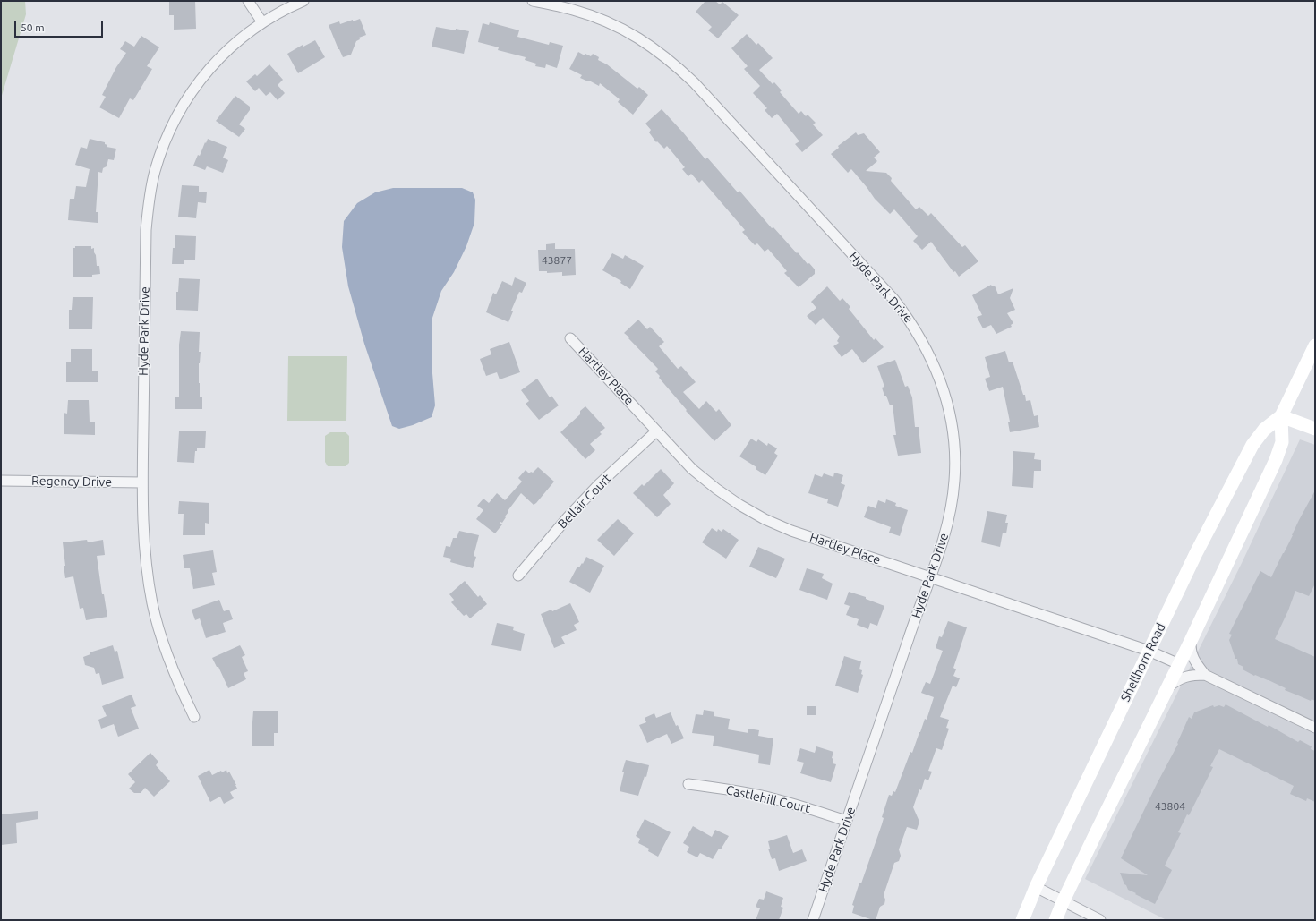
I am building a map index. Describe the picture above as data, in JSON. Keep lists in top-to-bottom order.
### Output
{
  "streets": {
    "main road": ["Shellhorn Road"],
    "street": [
      "Hyde Park Drive",
      "Hartley Place",
      "Regency Drive",
      "Bellair Court",
      "Castlehill Court"
    ]
  },
  "crossings": [
    ["Hyde Park Drive", "Hartley Place"],
    ["Hyde Park Drive", "Regency Drive"],
    ["Hyde Park Drive", "Castlehill Court"],
    ["Hartley Place", "Bellair Court"],
    ["Hartley Place", "Shellhorn Road"]
  ],
  "house_numbers": ["43877", "43804"],
  "scale_bar": "50 m"
}
